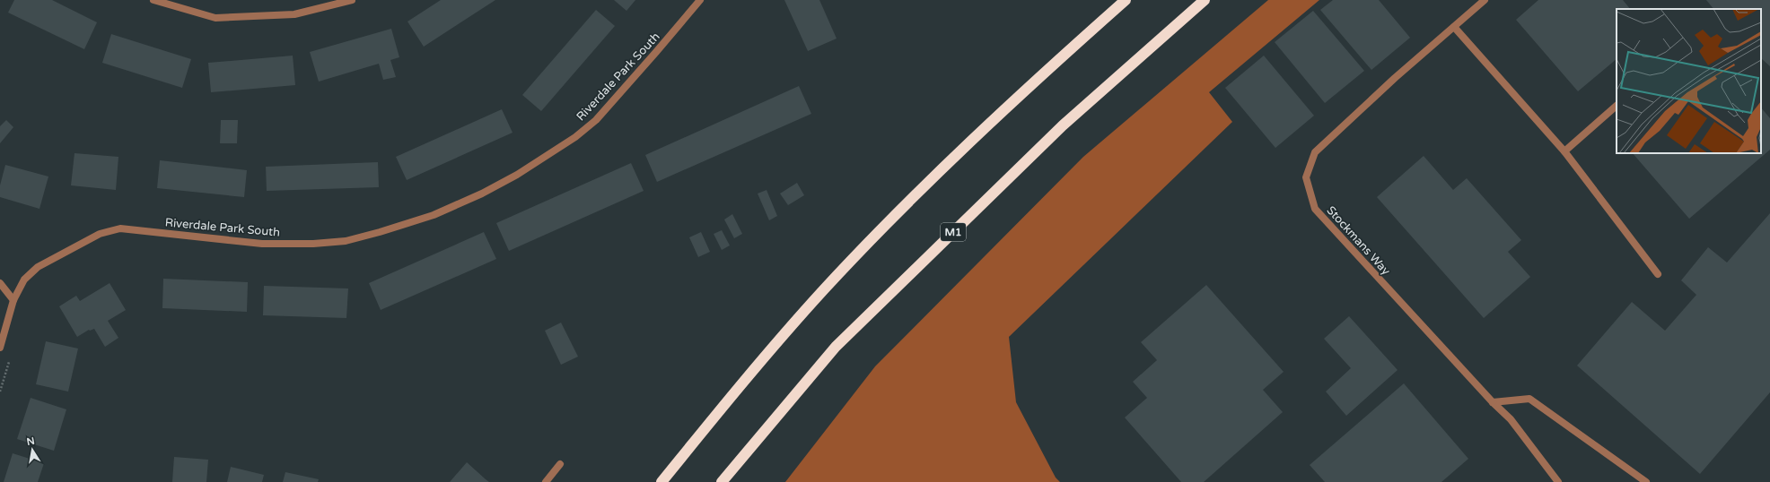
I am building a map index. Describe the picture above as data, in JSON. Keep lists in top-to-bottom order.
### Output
{
  "streets": {
    "highway": ["M1"],
    "street": ["Riverdale Park South", "Stockmans Way"]
  },
  "north": "top"
}
